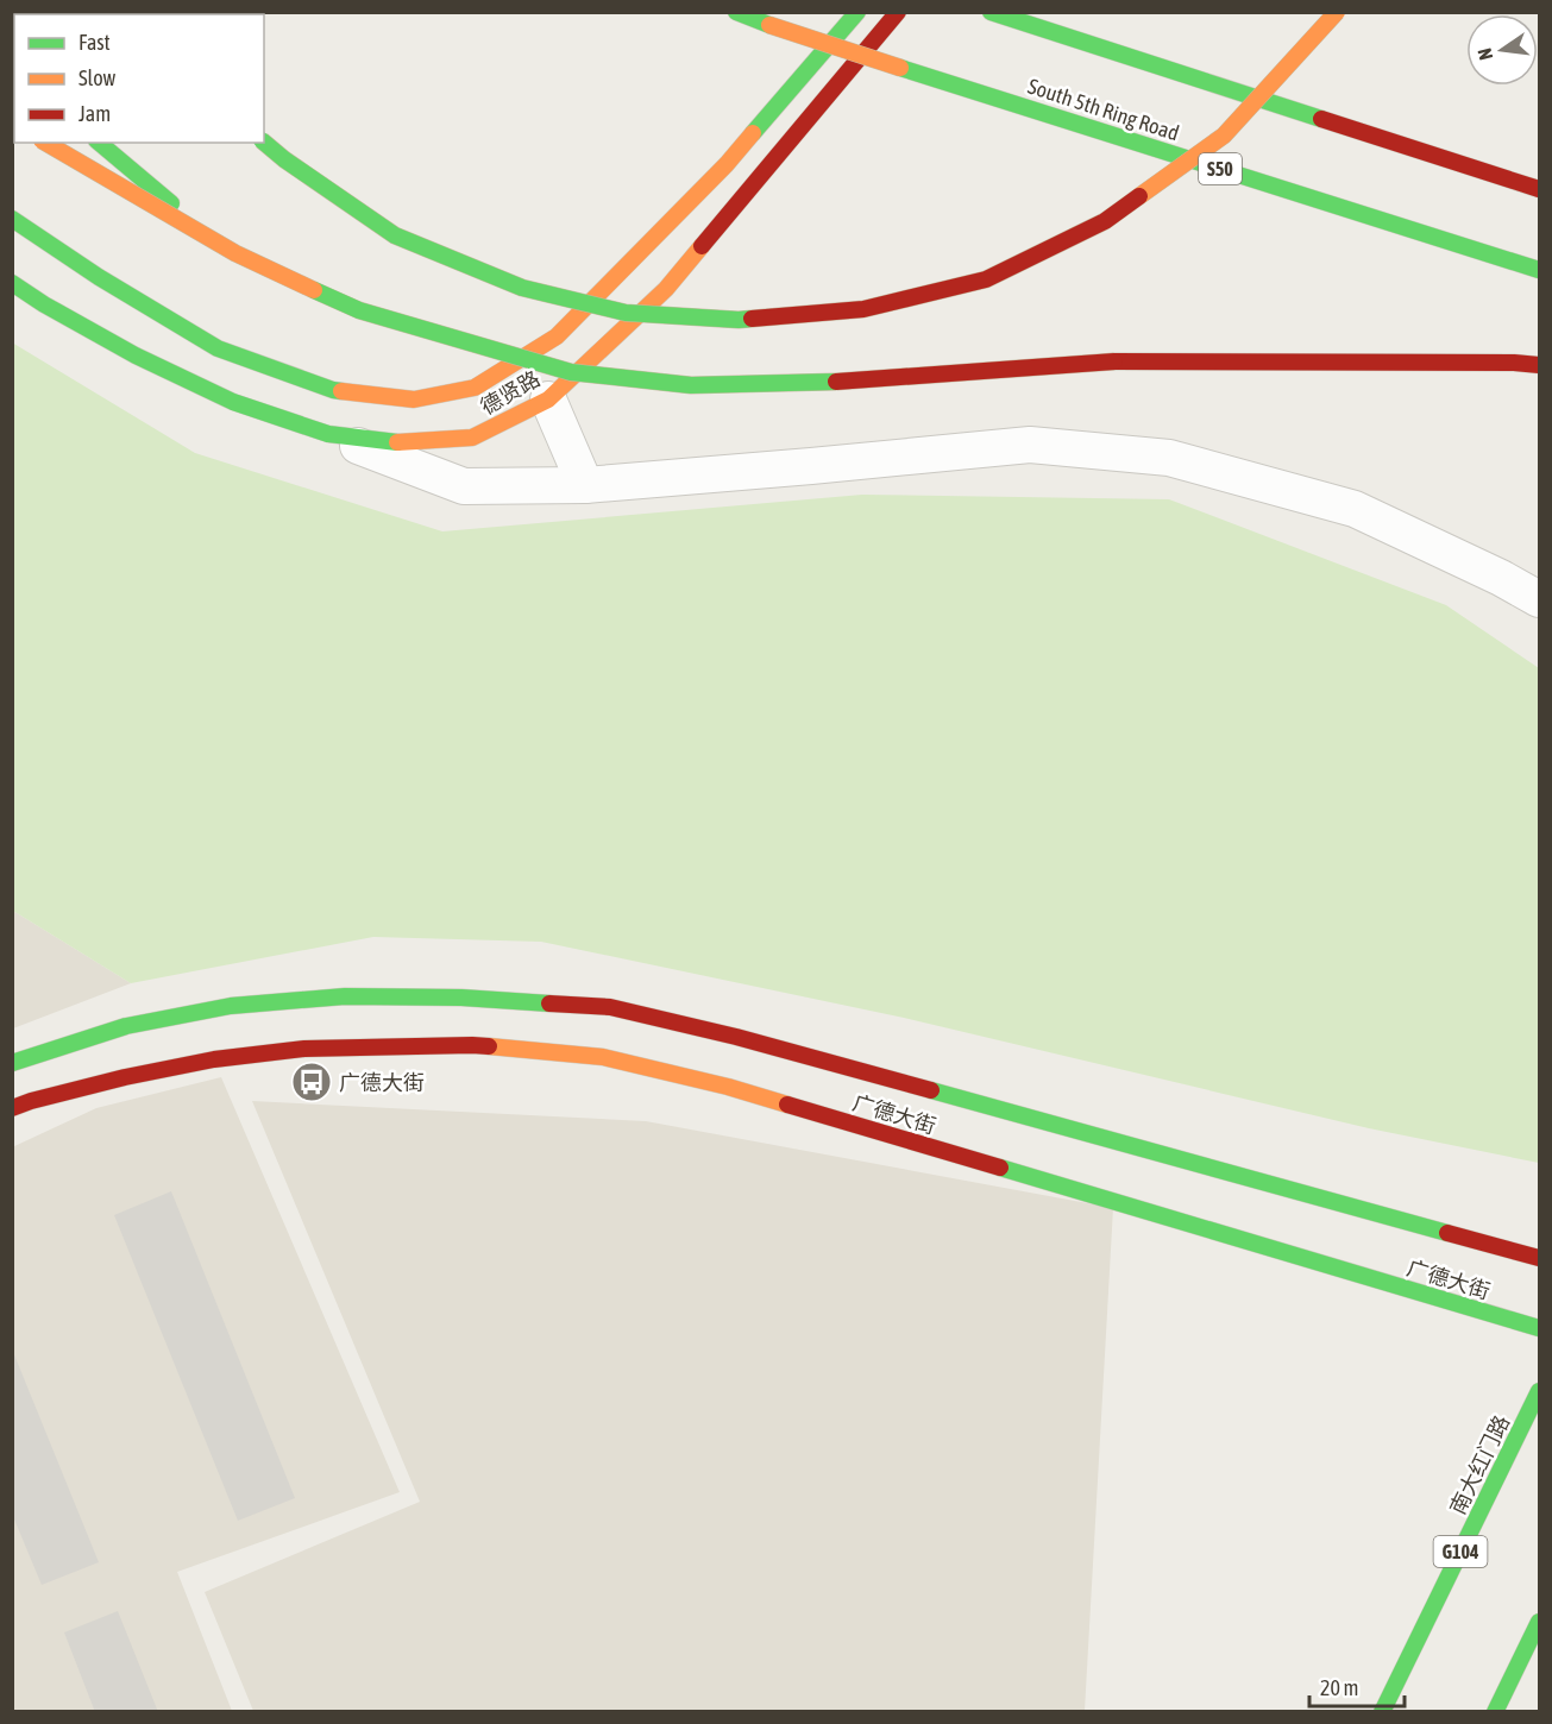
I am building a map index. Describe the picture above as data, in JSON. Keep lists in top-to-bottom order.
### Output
{
  "streets": {
    "main road": [
      "South 5th Ring Road",
      "S50",
      "德贤路",
      "广德大街",
      "南大红门路",
      "G104"
    ]
  },
  "places": {
    "bus stop": ["广德大街"]
  },
  "legend": ["Fast", "Slow", "Jam"],
  "scale_bar": "20 m",
  "north": "left"
}
